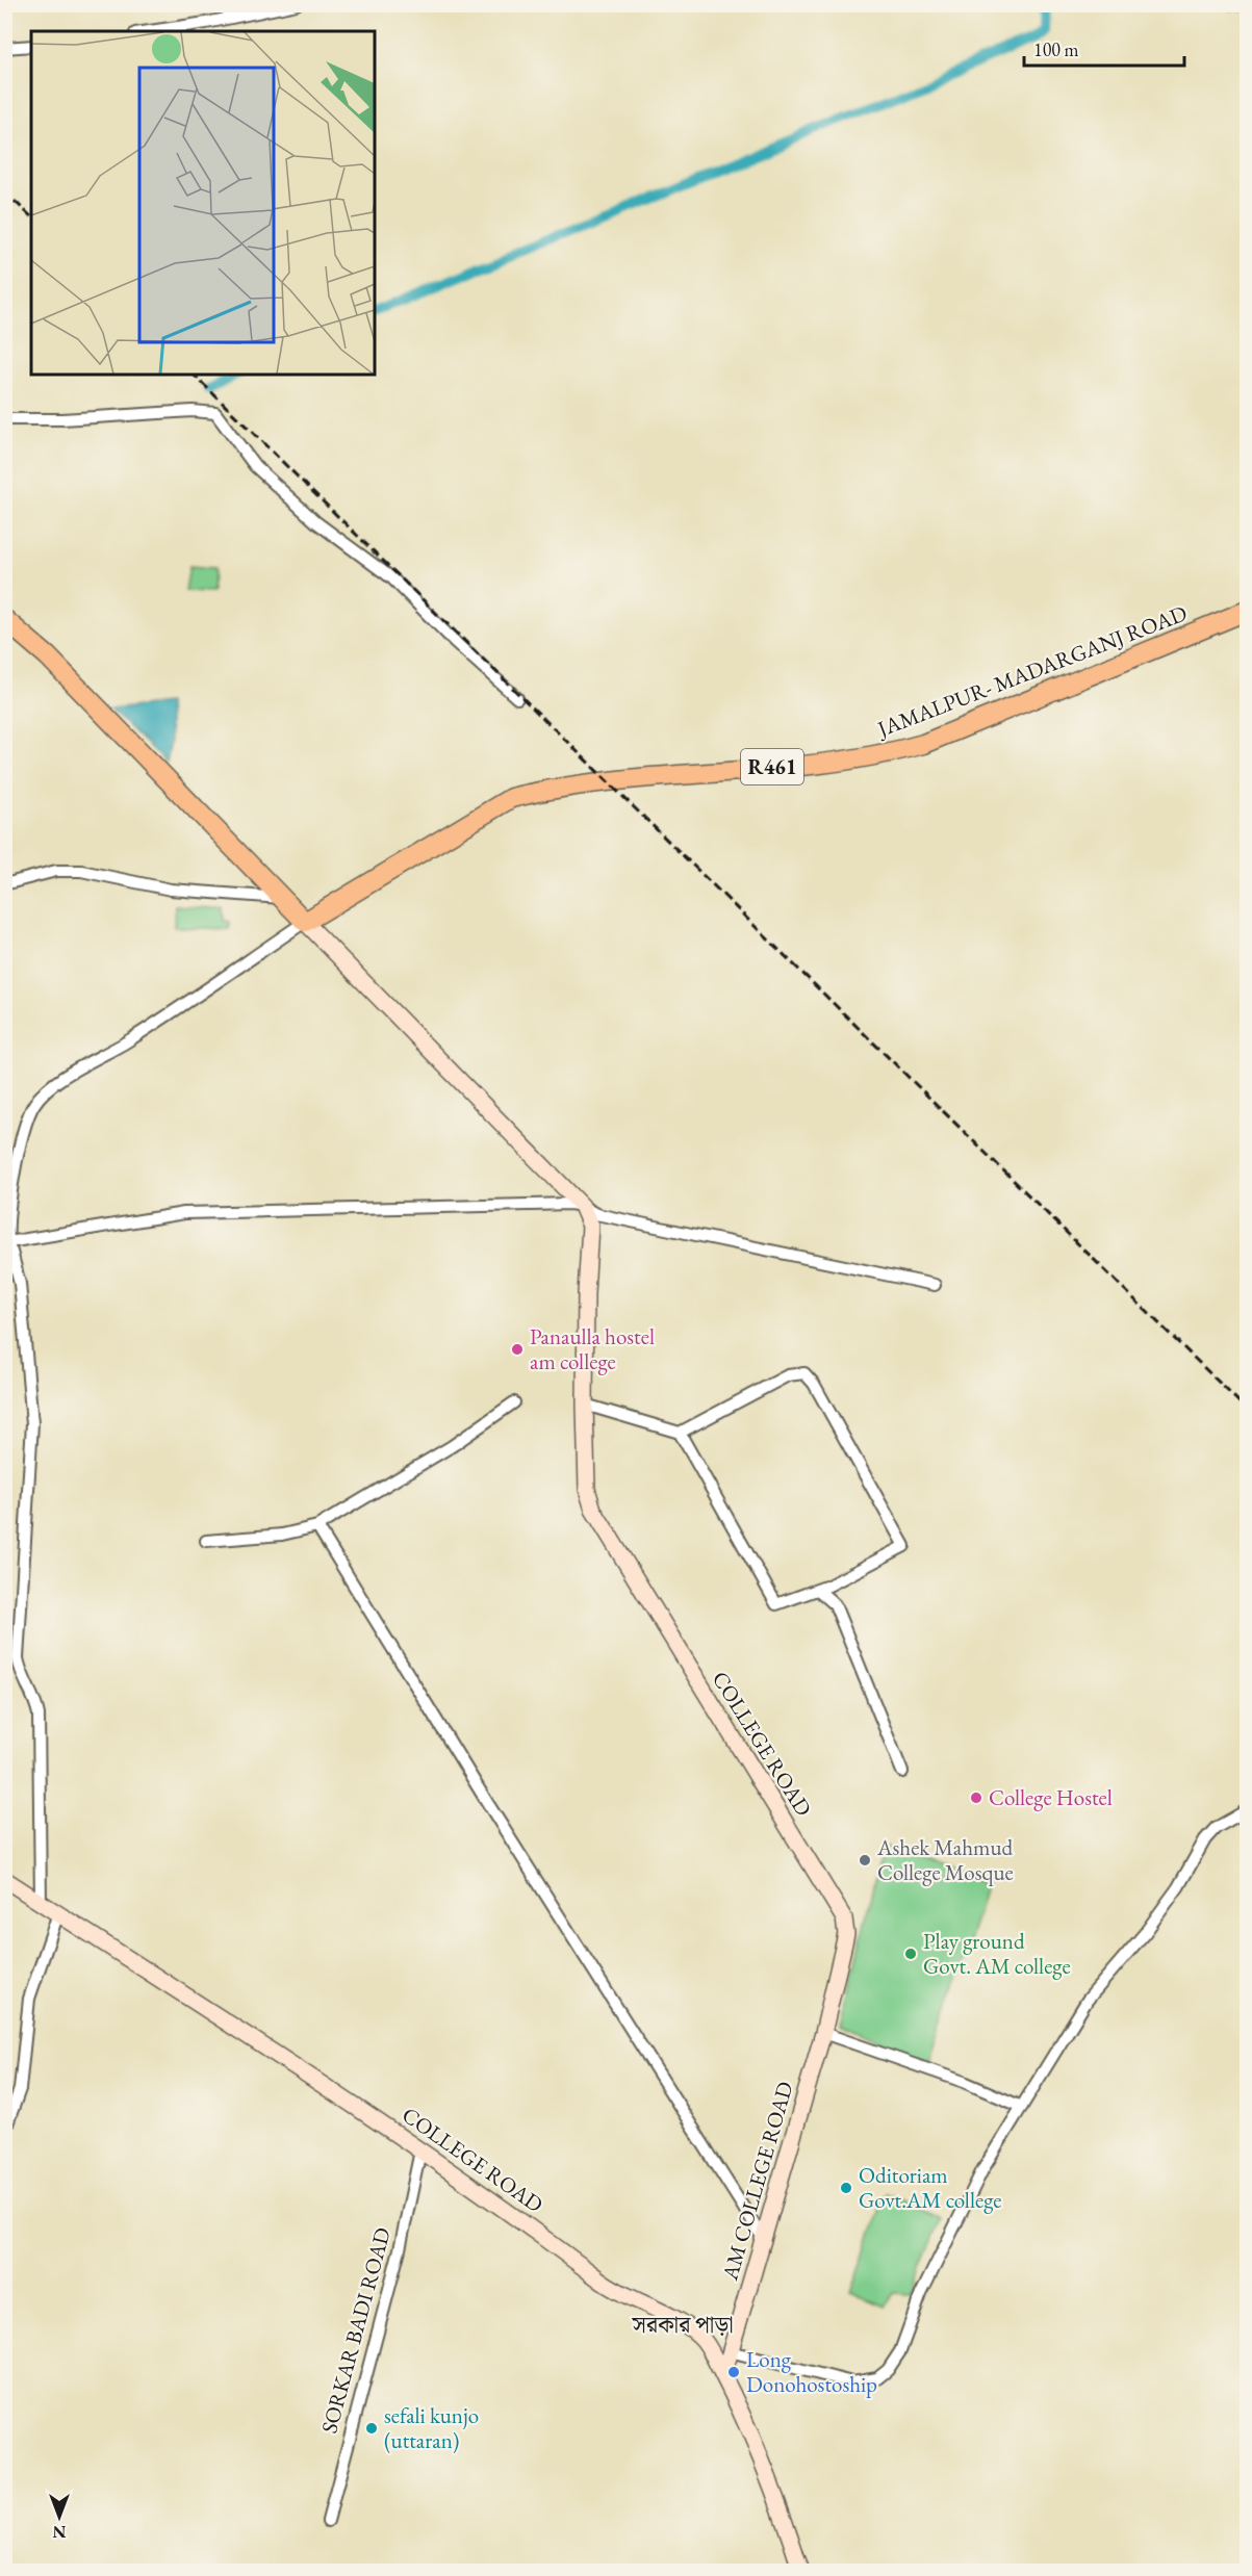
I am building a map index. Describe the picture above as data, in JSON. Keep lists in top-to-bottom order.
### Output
{
  "streets": {
    "main road": [
      "JAMALPUR- MADARGANJ ROAD",
      "R461",
      "COLLEGE ROAD",
      "AM COLLEGE ROAD"
    ],
    "street": ["SORKAR BADI ROAD"]
  },
  "crossings": [
    ["COLLEGE ROAD", "AM COLLEGE ROAD"],
    ["COLLEGE ROAD", "SORKAR BADI ROAD"]
  ],
  "districts": ["সরকার পাড়া"],
  "places": [
    "Panaulla hostel am college",
    "College Hostel",
    "Ashek Mahmud College Mosque",
    "Play ground Govt. AM college",
    "Oditoriam Govt.AM college",
    "Long Donohostoship",
    "sefali kunjo (uttaran)"
  ],
  "scale_bar": "100 m",
  "north": "bottom"
}
